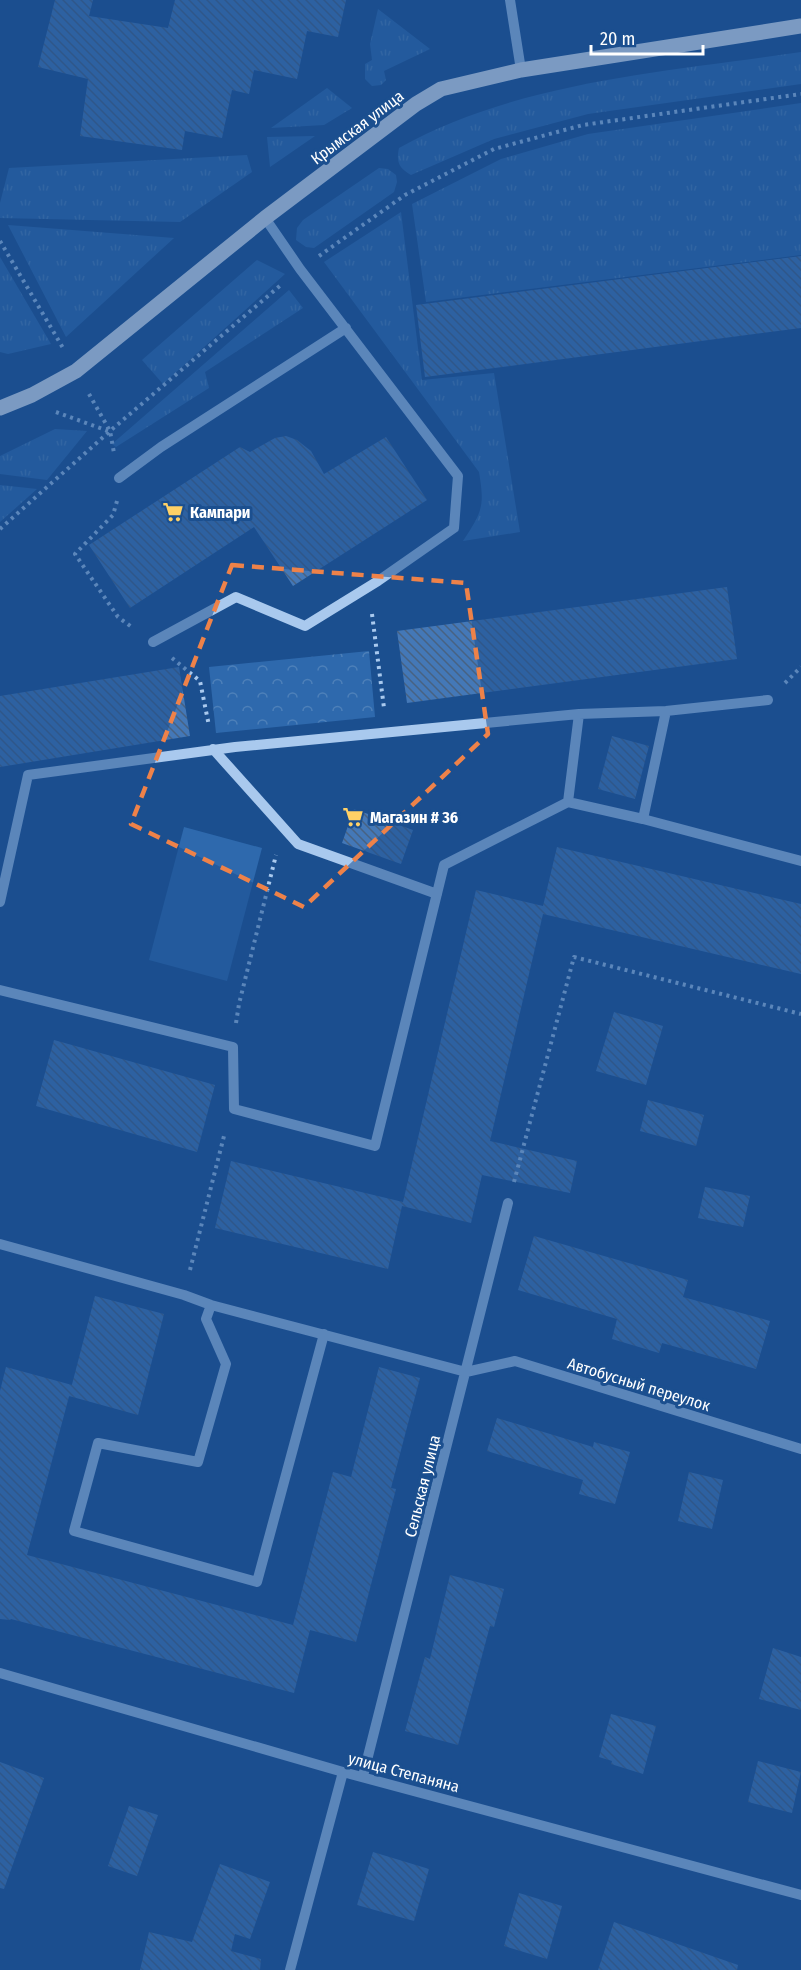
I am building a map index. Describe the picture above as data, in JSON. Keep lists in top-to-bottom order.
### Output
{
  "streets": {
    "main road": ["Крымская улица"],
    "street": ["Автобусный переулок", "Сельская улица", "улица Степаняна"]
  },
  "crossings": [
    ["Автобусный переулок", "Сельская улица"],
    ["Сельская улица", "улица Степаняна"]
  ],
  "places": {
    "supermarket": ["Кампари", "Магазин # 36"]
  },
  "scale_bar": "20 m"
}
